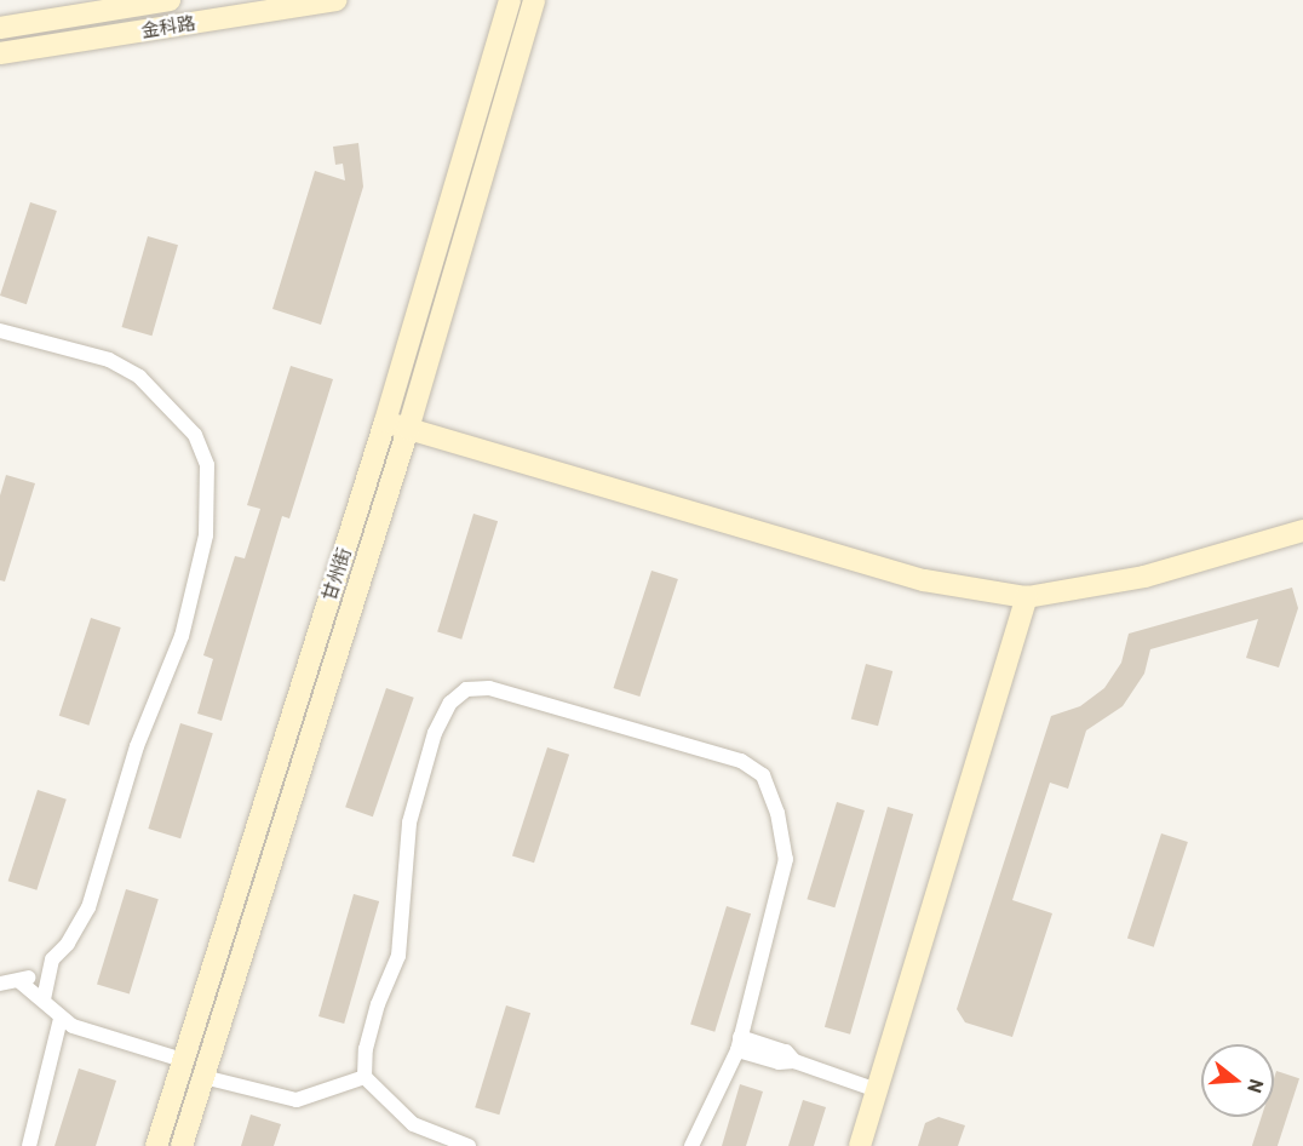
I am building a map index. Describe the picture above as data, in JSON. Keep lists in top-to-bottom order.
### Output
{
  "streets": {
    "street": ["金科路", "甘州街"]
  },
  "north": "right"
}
